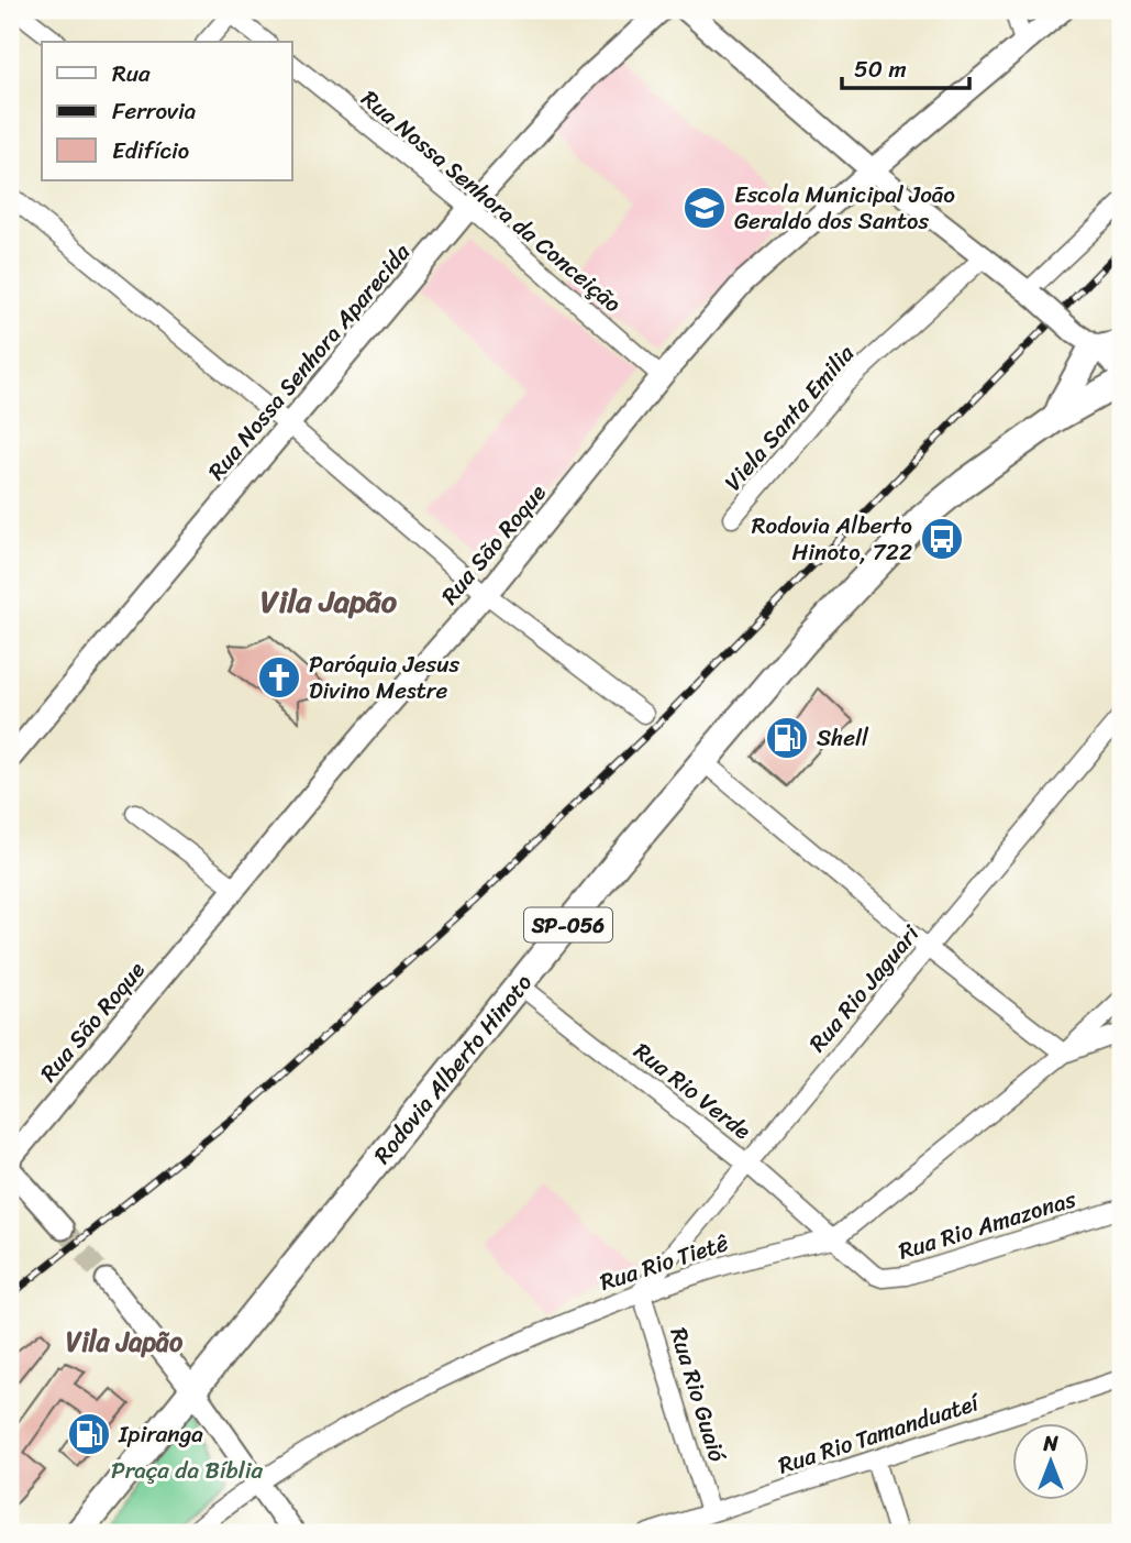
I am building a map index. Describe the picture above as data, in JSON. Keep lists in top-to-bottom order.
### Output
{
  "streets": {
    "main road": ["SP-056", "Rodovia Alberto Hinoto"],
    "street": [
      "Rua Nossa Senhora da Conceição",
      "Rua Nossa Senhora Aparecida",
      "Viela Santa Emilia",
      "Rua São Roque",
      "Rua Rio Jaguari",
      "Rua Rio Verde",
      "Rua Rio Amazonas",
      "Rua Rio Tietê",
      "Rua Rio Guaió",
      "Rua Rio Tamanduateí"
    ]
  },
  "crossings": [
    ["Rua Nossa Senhora da Conceição", "Rua Nossa Senhora Aparecida"],
    ["Rua Nossa Senhora da Conceição", "Rua São Roque"],
    ["Rua Rio Jaguari", "Rua Rio Verde"],
    ["Rua Rio Jaguari", "Rua Rio Tietê"],
    ["Rua Rio Jaguari", "Rua Rio Guaió"],
    ["Rodovia Alberto Hinoto", "Rua Rio Verde"],
    ["Rua Rio Verde", "Rua Rio Amazonas"],
    ["Rua Rio Verde", "Rua Rio Tietê"],
    ["Rua Rio Amazonas", "Rua Rio Tietê"],
    ["Rua Rio Tietê", "Rua Rio Guaió"],
    ["Rua Rio Guaió", "Rua Rio Tamanduateí"]
  ],
  "districts": ["Vila Japão", "Vila Japão"],
  "parks": ["Praça da Bíblia"],
  "places": {
    "school or university": ["Escola Municipal João Geraldo dos Santos"],
    "bus stop": ["Rodovia Alberto Hinoto, 722"],
    "church": ["Paróquia Jesus Divino Mestre"],
    "fuel station": ["Shell", "Ipiranga"]
  },
  "legend": ["Rua", "Ferrovia", "Edifício"],
  "scale_bar": "50 m",
  "north": "top"
}
